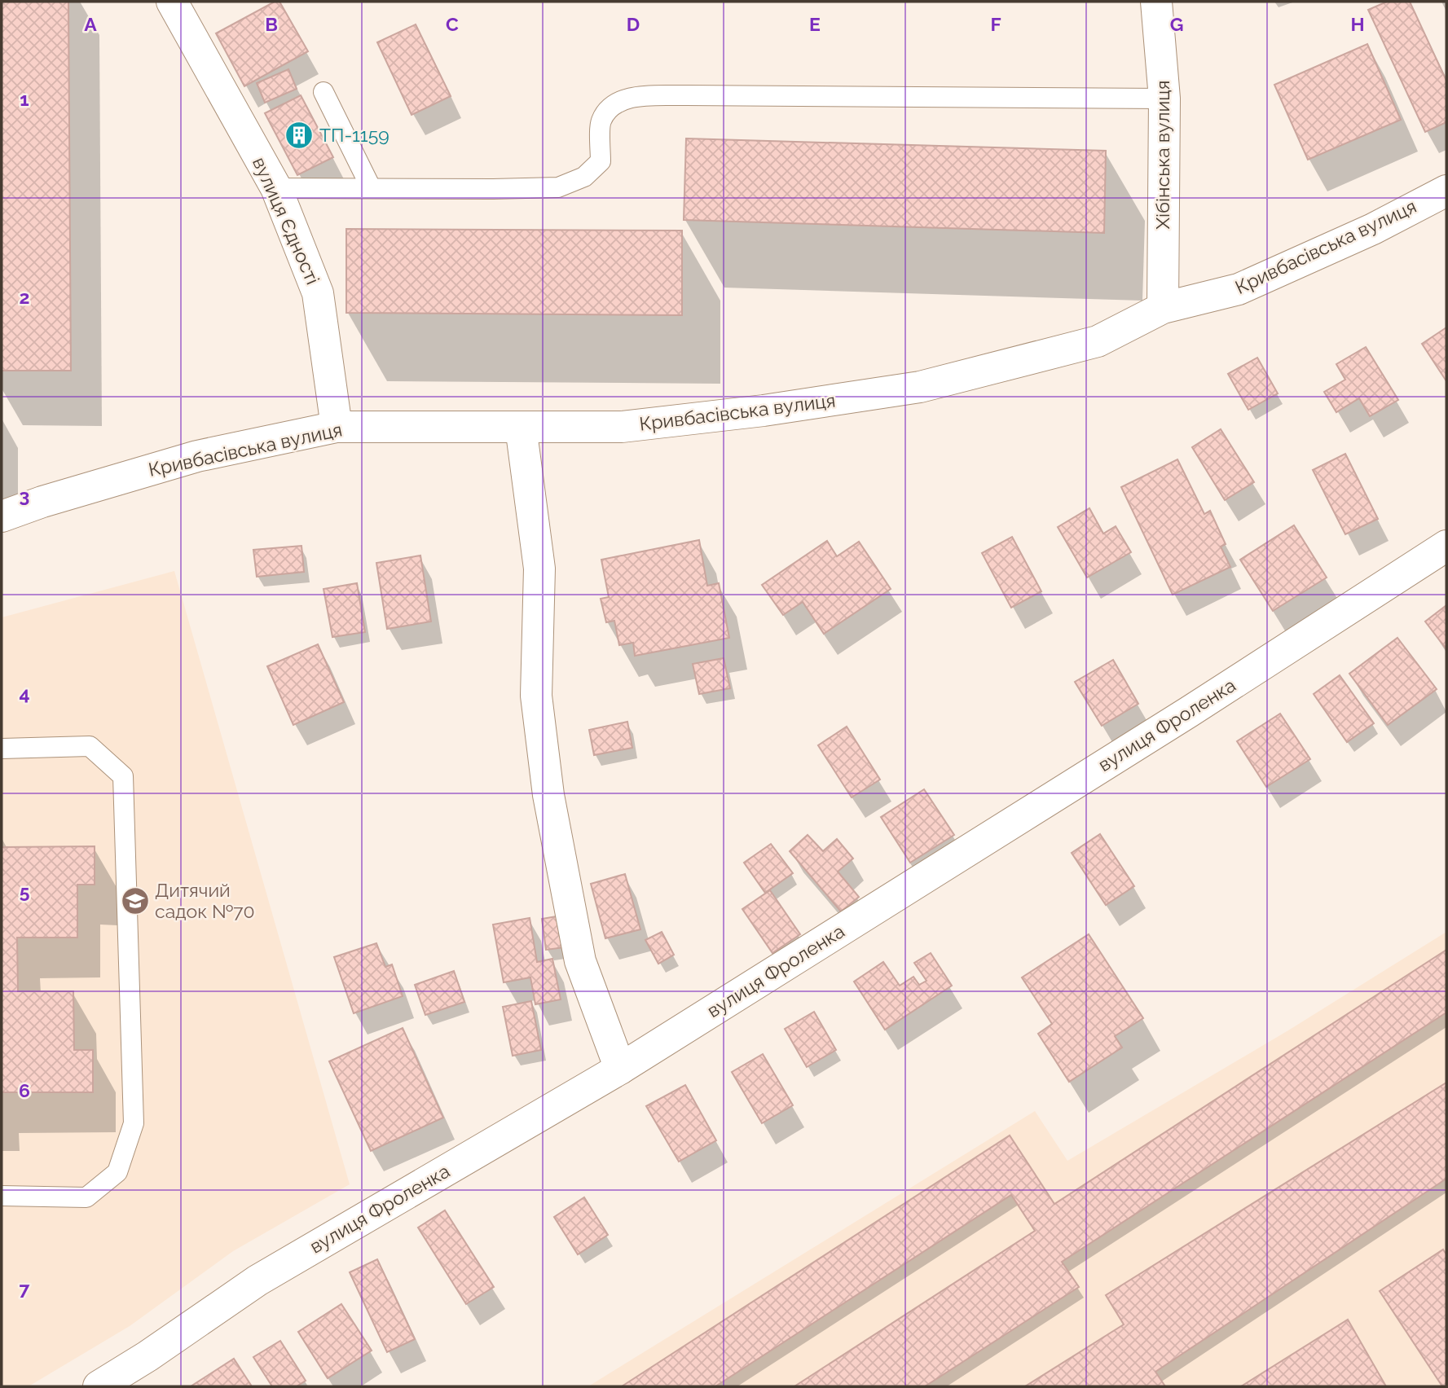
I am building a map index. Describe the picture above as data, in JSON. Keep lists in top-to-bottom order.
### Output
{
  "streets": {
    "street": [
      "Хібінська вулиця",
      "вулиця Єдності",
      "Кривбасівська вулиця",
      "вулиця Фроленка"
    ]
  },
  "crossings": [
    ["Хібінська вулиця", "Кривбасівська вулиця"],
    ["вулиця Єдності", "Кривбасівська вулиця"]
  ],
  "places": {
    "building": ["ТП-1159"],
    "school or university": ["Дитячий садок №70"]
  },
  "grid": {
    "columns": [
      "A",
      "B",
      "C",
      "D",
      "E",
      "F",
      "G",
      "H"
    ],
    "rows": [
      "1",
      "2",
      "3",
      "4",
      "5",
      "6",
      "7"
    ]
  }
}
